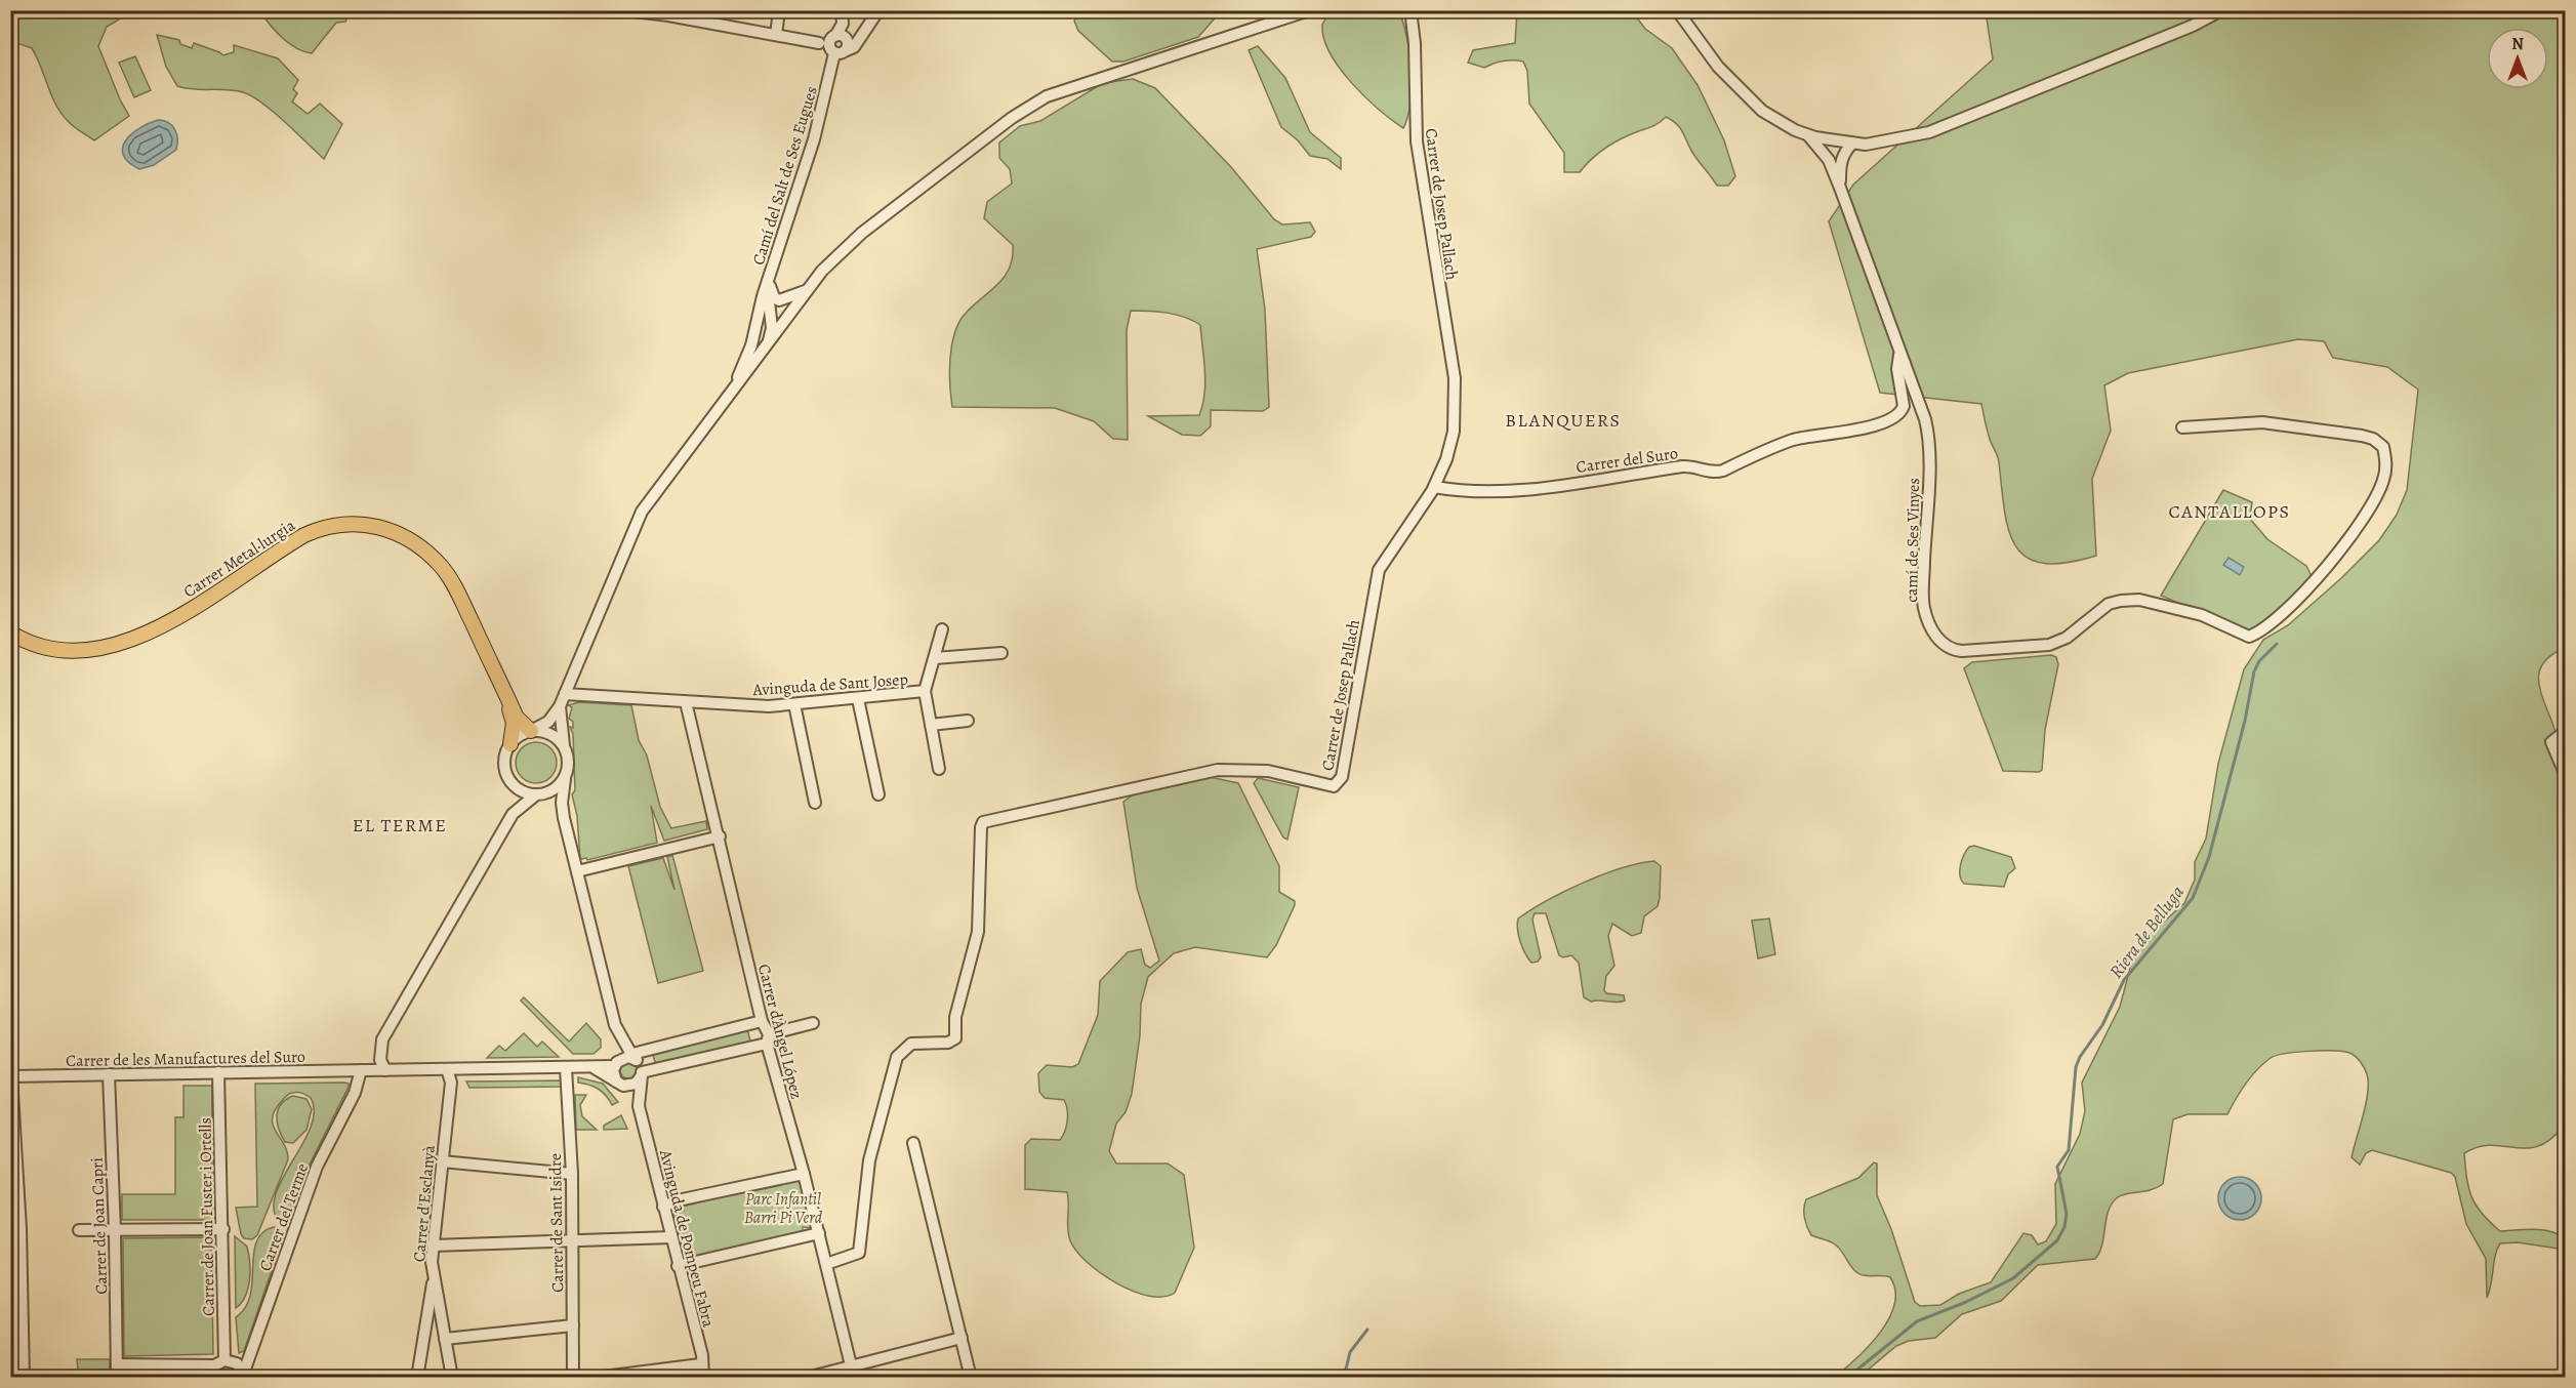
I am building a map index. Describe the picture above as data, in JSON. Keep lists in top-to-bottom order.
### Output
{
  "streets": {
    "main road": ["Carrer Metal·lurgia"],
    "street": [
      "Camí del Salt de Ses Eugues",
      "Carrer de Josep Pallach",
      "Carrer del Suro",
      "camí de Ses Vinyes",
      "Avinguda de Sant Josep",
      "Carrer d'Àngel López",
      "Carrer de les Manufactures del Suro",
      "Carrer d'Esclanyà",
      "Carrer de Joan Fuster i Ortells",
      "Carrer del Terme",
      "Carrer de Sant Isidre",
      "Carrer de Joan Capri",
      "Avinguda de Pompeu Fabra"
    ]
  },
  "crossings": [
    ["Carrer de Josep Pallach", "Carrer del Suro"],
    ["Carrer de Josep Pallach", "Carrer d'Àngel López"],
    ["Carrer del Suro", "camí de Ses Vinyes"],
    ["Avinguda de Sant Josep", "Carrer d'Àngel López"],
    ["Carrer de les Manufactures del Suro", "Carrer d'Esclanyà"],
    ["Carrer de les Manufactures del Suro", "Carrer de Joan Fuster i Ortells"],
    ["Carrer de les Manufactures del Suro", "Carrer del Terme"],
    ["Carrer de les Manufactures del Suro", "Carrer de Sant Isidre"],
    ["Carrer de les Manufactures del Suro", "Carrer de Joan Capri"],
    ["Carrer de les Manufactures del Suro", "Avinguda de Pompeu Fabra"]
  ],
  "districts": ["BLANQUERS", "CANTALLOPS", "EL TERME"],
  "water": ["Riera de Belluga"],
  "parks": ["Parc Infantil Barri Pi Verd"],
  "north": "top"
}
